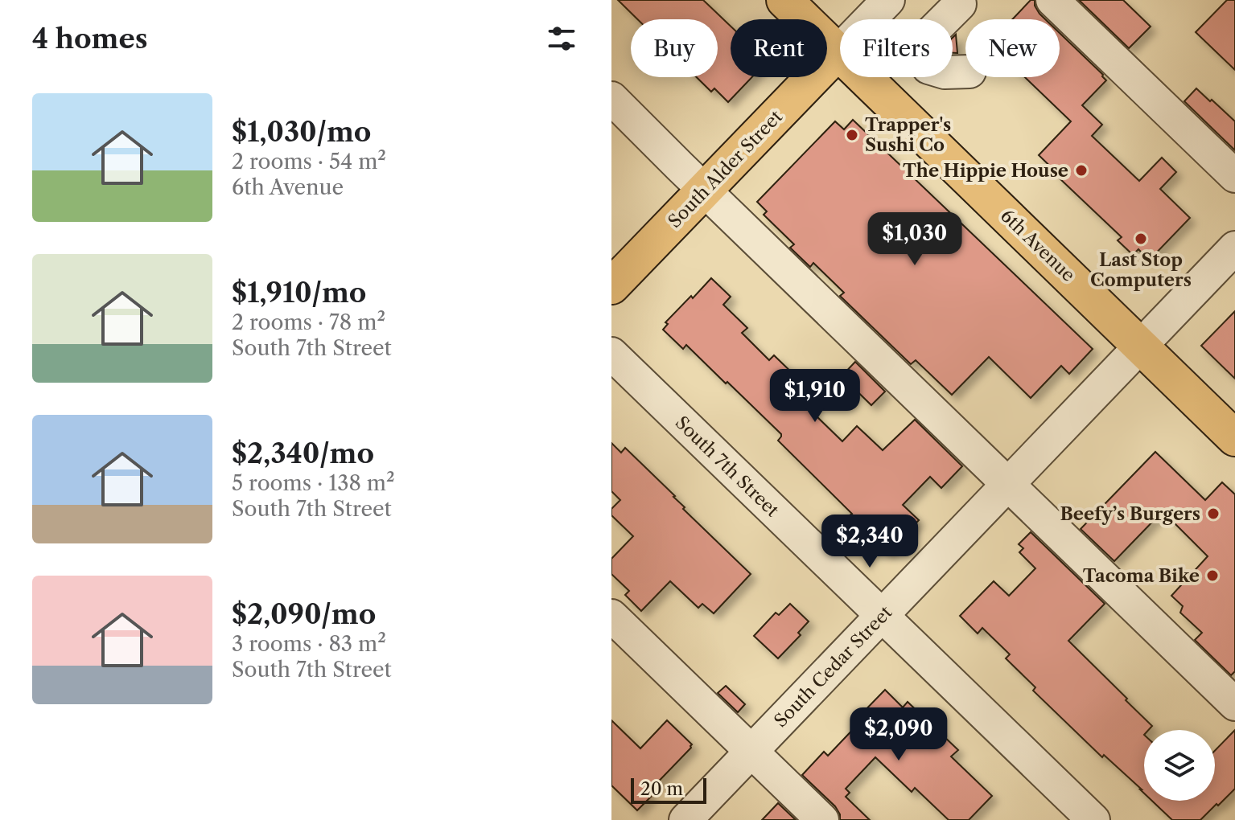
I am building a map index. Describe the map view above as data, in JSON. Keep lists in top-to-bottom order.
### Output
{
  "streets": {
    "main road": ["South Alder Street", "6th Avenue"],
    "street": ["South 7th Street", "South Cedar Street"]
  },
  "crossings": [
    ["South Alder Street", "6th Avenue"],
    ["6th Avenue", "South Cedar Street"],
    ["South 7th Street", "South Cedar Street"]
  ],
  "places": [
    "Trapper's Sushi Co",
    "The Hippie House",
    "Last Stop Computers",
    "Beefy’s Burgers",
    "Tacoma Bike"
  ],
  "scale_bar": "20 m",
  "page": {
    "heading": "4 homes",
    "chip": [
      "Buy",
      "Rent",
      "Filters",
      "New"
    ],
    "list": [
      {
        "name": "$1,030/mo",
        "note": "2 rooms · 54 m² · 6th Avenue"
      },
      {
        "name": "$1,910/mo",
        "note": "2 rooms · 78 m² · South 7th Street"
      },
      {
        "name": "$2,340/mo",
        "note": "5 rooms · 138 m² · South 7th Street"
      },
      {
        "name": "$2,090/mo",
        "note": "3 rooms · 83 m² · South 7th Street"
      }
    ],
    "price": [
      "$1,030",
      "$1,910",
      "$2,340",
      "$2,090"
    ],
    "scale": "20 m"
  }
}
